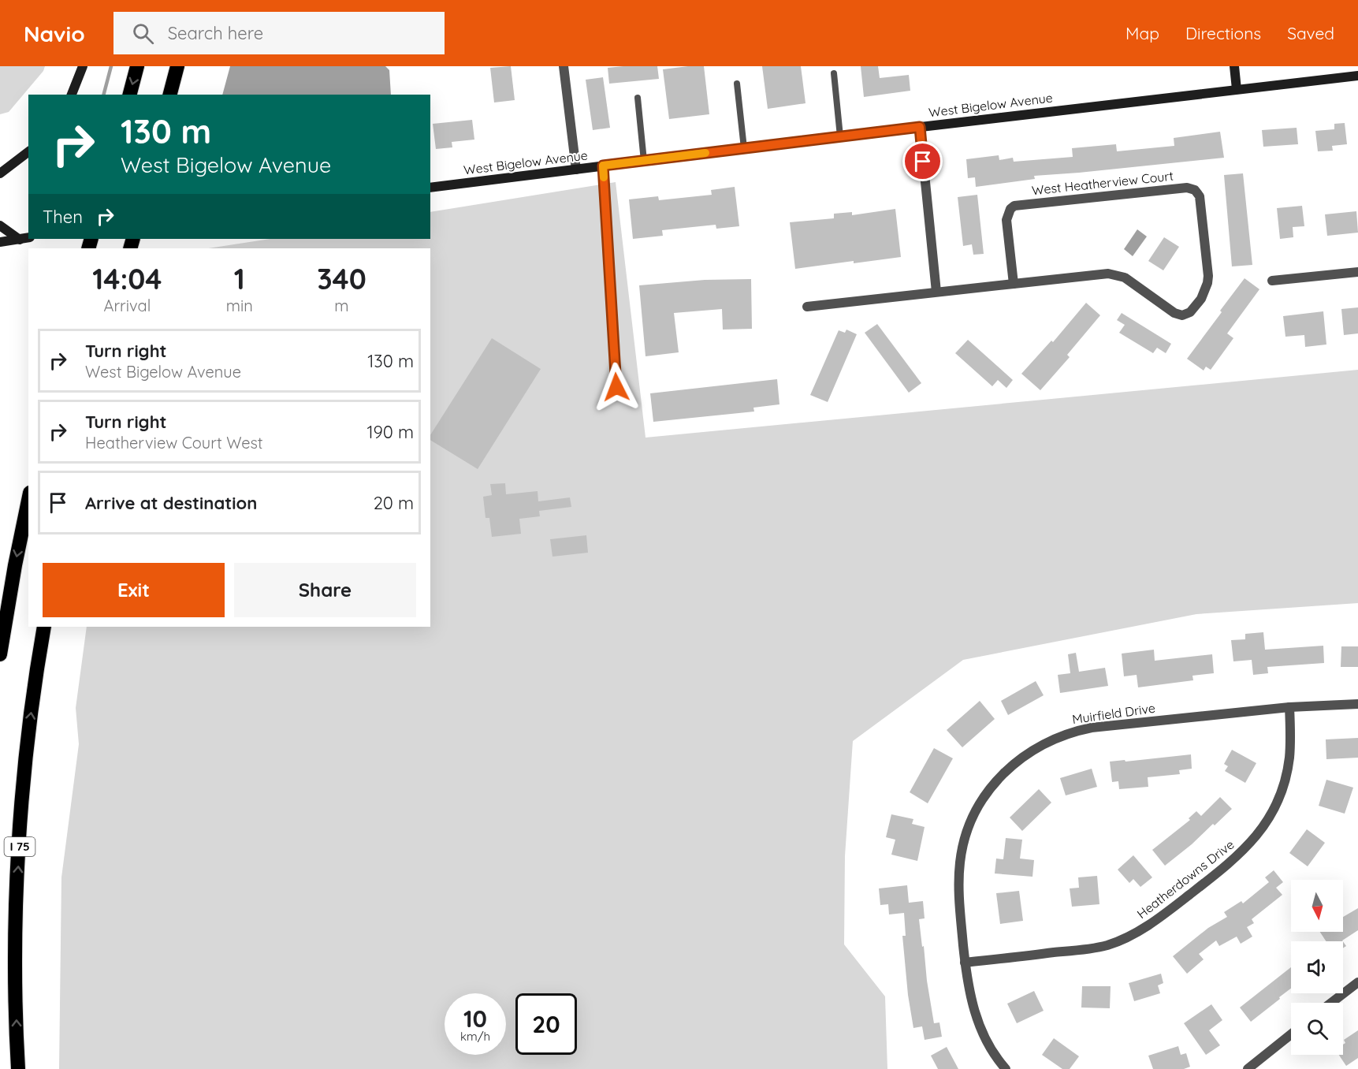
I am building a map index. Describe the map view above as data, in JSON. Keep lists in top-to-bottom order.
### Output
{
  "streets": {
    "highway": ["I 75"],
    "street": [
      "West Bigelow Avenue",
      "West Heatherview Court",
      "Muirfield Drive",
      "Heatherdowns Drive"
    ]
  },
  "crossings": [
    ["Muirfield Drive", "Heatherdowns Drive"]
  ],
  "north": "bottom",
  "page": {
    "header": "Navio",
    "search": "Search here",
    "nav": ["Map", "Directions", "Saved"],
    "turn": ["130 m", "West Bigelow Avenue"],
    "then": "Then",
    "eta": [
      "14:04",
      "Arrival",
      "1",
      "min",
      "340",
      "m"
    ],
    "list": [
      {
        "name": "Turn right",
        "note": "West Bigelow Avenue",
        "value": "130 m"
      },
      {
        "name": "Turn right",
        "note": "Heatherview Court West",
        "value": "190 m"
      },
      {
        "name": "Arrive at destination",
        "value": "20 m"
      }
    ],
    "buttons": ["Exit", "Share"],
    "speed": "10 km/h",
    "limit": "20"
  }
}
